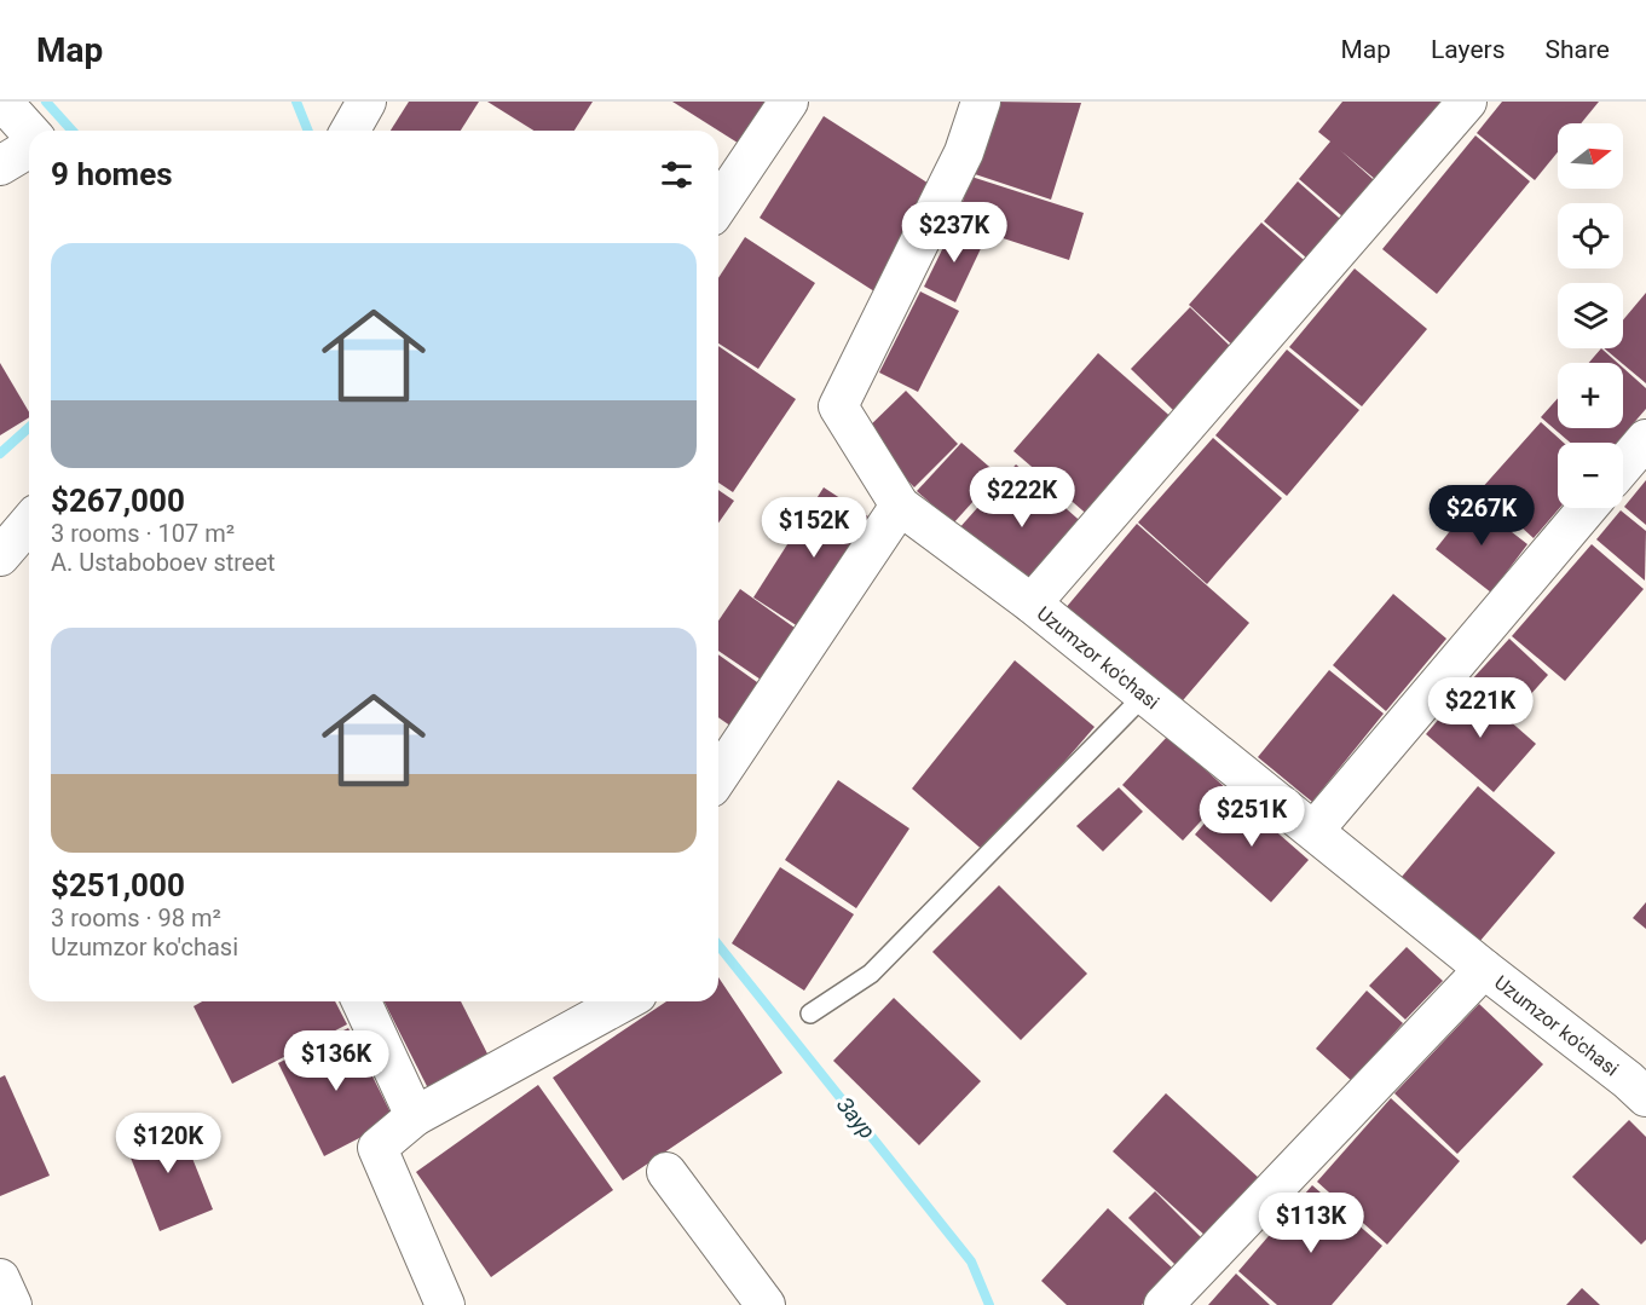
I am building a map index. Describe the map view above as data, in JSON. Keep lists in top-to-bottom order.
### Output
{
  "streets": {
    "street": ["Uzumzor ko'chasi"]
  },
  "water": ["Заур"],
  "north": "right",
  "page": {
    "header": "Map",
    "nav": ["Map", "Layers", "Share"],
    "map_buttons": ["+", "−"],
    "heading": "9 homes",
    "price": [
      "$237K",
      "$222K",
      "$267K",
      "$152K",
      "$221K",
      "$251K",
      "$136K",
      "$120K",
      "$113K"
    ],
    "list": [
      {
        "name": "$267,000",
        "note": "3 rooms · 107 m² · A. Ustaboboev street"
      },
      {
        "name": "$251,000",
        "note": "3 rooms · 98 m² · Uzumzor ko'chasi"
      }
    ]
  }
}
